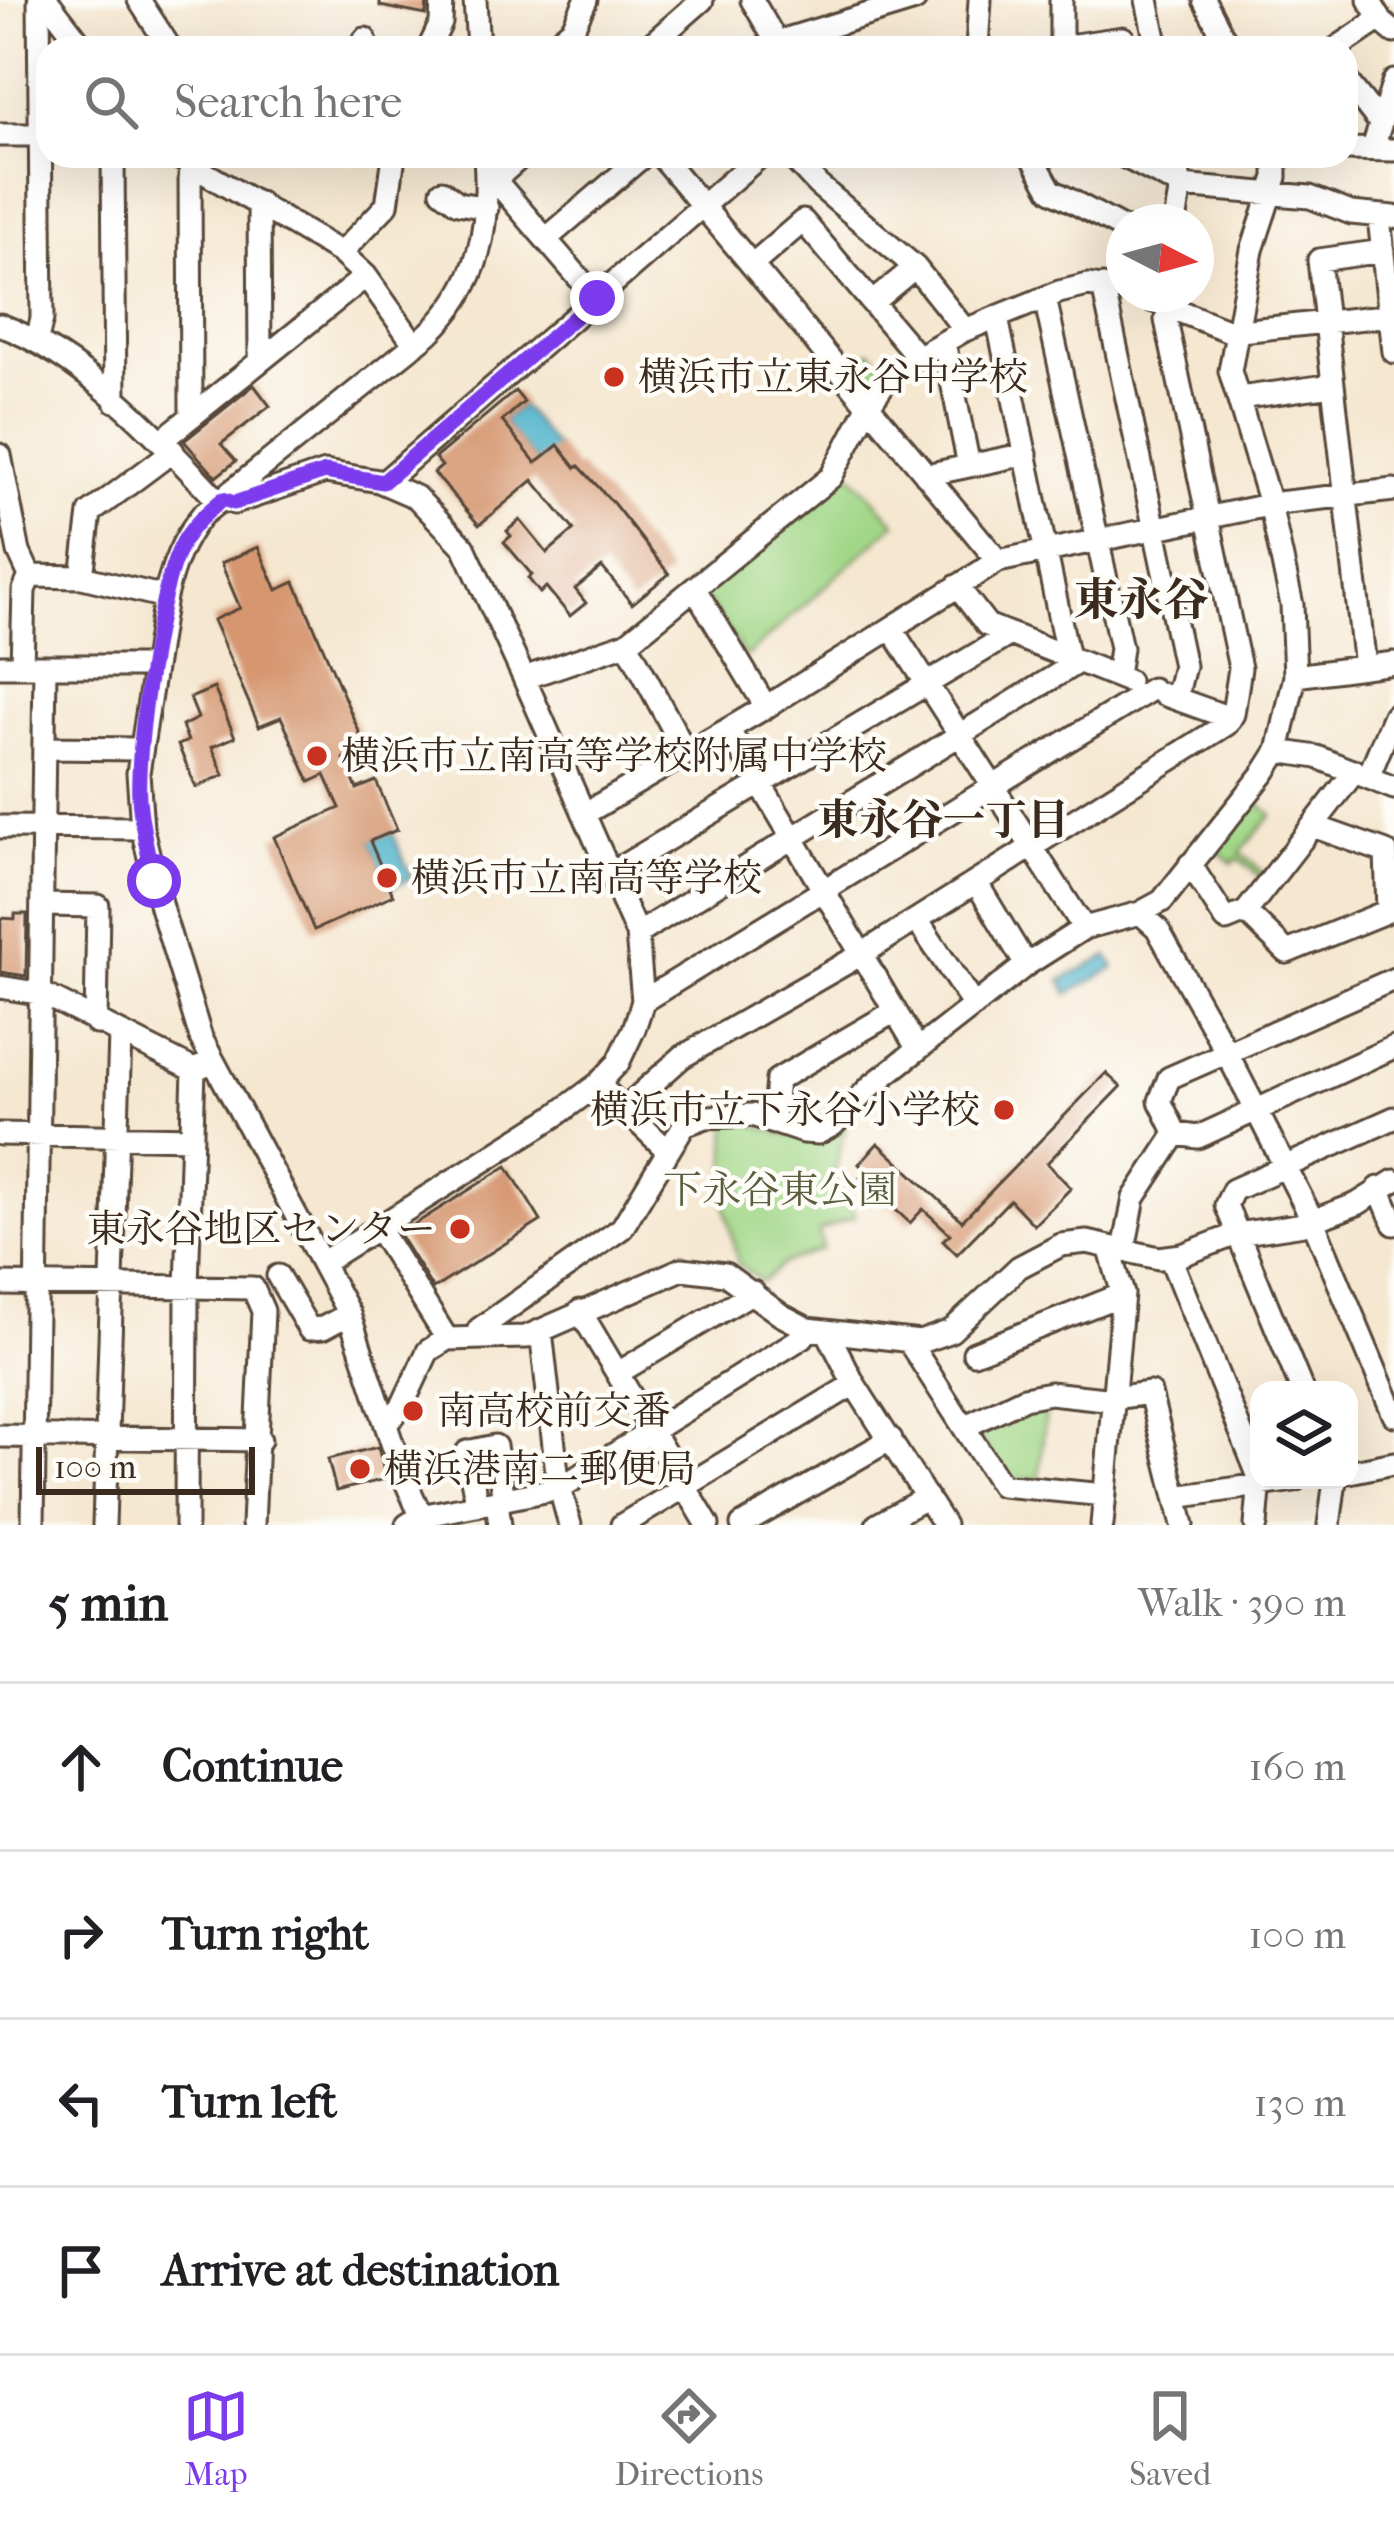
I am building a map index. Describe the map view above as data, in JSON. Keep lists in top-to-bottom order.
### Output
{
  "districts": ["東永谷", "東永谷一丁目"],
  "parks": ["下永谷東公園"],
  "places": [
    "横浜市立東永谷中学校",
    "横浜市立南高等学校附属中学校",
    "横浜市立南高等学校",
    "横浜市立下永谷小学校",
    "東永谷地区センター",
    "南高校前交番",
    "横浜港南二郵便局"
  ],
  "scale_bar": "100 m",
  "north": "right",
  "page": {
    "search": "Search here",
    "scale": "100 m",
    "heading": ["5 min", "Walk · 390 m"],
    "list": [
      ["Continue", "160 m"],
      ["Turn right", "100 m"],
      ["Turn left", "130 m"],
      "Arrive at destination"
    ],
    "nav": ["Map", "Directions", "Saved"]
  }
}
